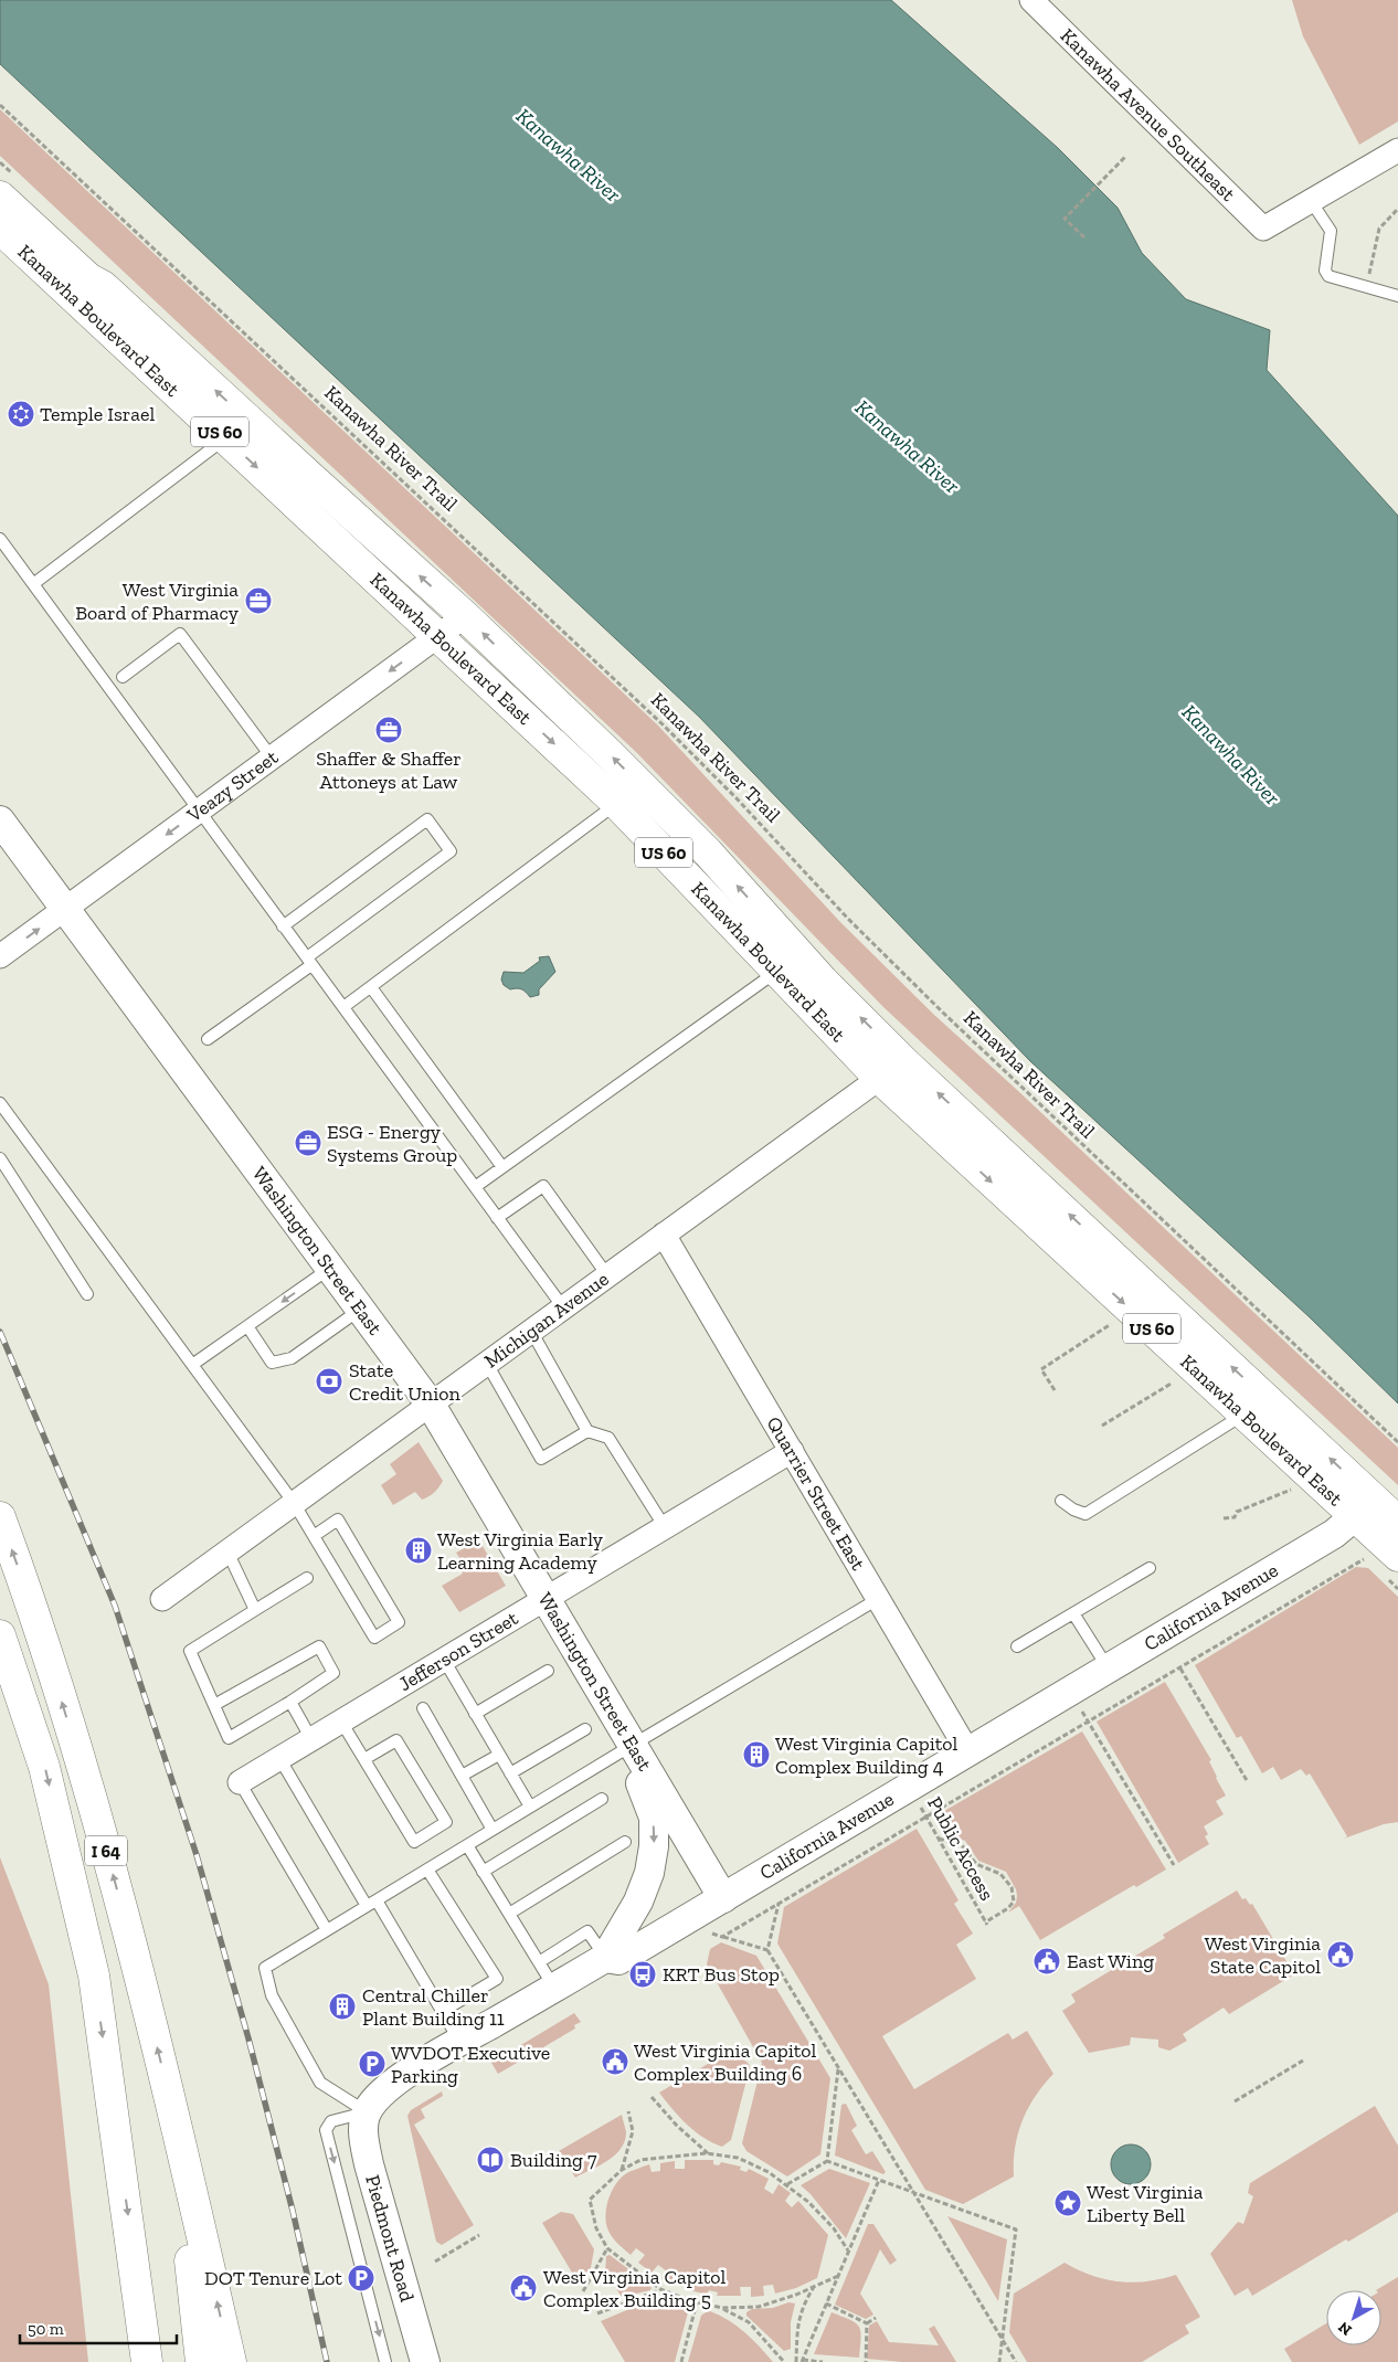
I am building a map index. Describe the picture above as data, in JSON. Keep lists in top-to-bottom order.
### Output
{
  "streets": {
    "main road": ["Kanawha Boulevard East", "US 60", "I 64"],
    "street": [
      "Kanawha Avenue Southeast",
      "Veazy Street",
      "Washington Street East",
      "Michigan Avenue",
      "Quarrier Street East",
      "California Avenue",
      "Jefferson Street",
      "Piedmont Road"
    ],
    "path": ["Kanawha River Trail", "Public Access"]
  },
  "crossings": [
    ["Kanawha Boulevard East", "Veazy Street"],
    ["Kanawha Boulevard East", "Michigan Avenue"],
    ["Kanawha Boulevard East", "California Avenue"],
    ["Veazy Street", "Washington Street East"],
    ["Washington Street East", "Michigan Avenue"],
    ["Washington Street East", "California Avenue"],
    ["Washington Street East", "Jefferson Street"],
    ["Michigan Avenue", "Quarrier Street East"],
    ["Quarrier Street East", "California Avenue"],
    ["Quarrier Street East", "Jefferson Street"],
    ["California Avenue", "Public Access"],
    ["California Avenue", "Piedmont Road"]
  ],
  "water": ["Kanawha River"],
  "places": {
    "synagogue": ["Temple Israel"],
    "office": ["West Virginia Board of Pharmacy", "Shaffer & Shaffer Attoneys at Law", "ESG - Energy Systems Group"],
    "bank": ["State Credit Union"],
    "building": ["West Virginia Early Learning Academy", "West Virginia Capitol Complex Building 4", "Central Chiller Plant Building 11"],
    "public building": [
      "West Virginia State Capitol",
      "East Wing",
      "West Virginia Capitol Complex Building 6",
      "West Virginia Capitol Complex Building 5"
    ],
    "bus stop": ["KRT Bus Stop"],
    "parking": ["WVDOT Executive Parking", "DOT Tenure Lot"],
    "library": ["Building 7"],
    "place": ["West Virginia Liberty Bell"]
  },
  "scale_bar": "50 m",
  "north": "bottom left"
}
